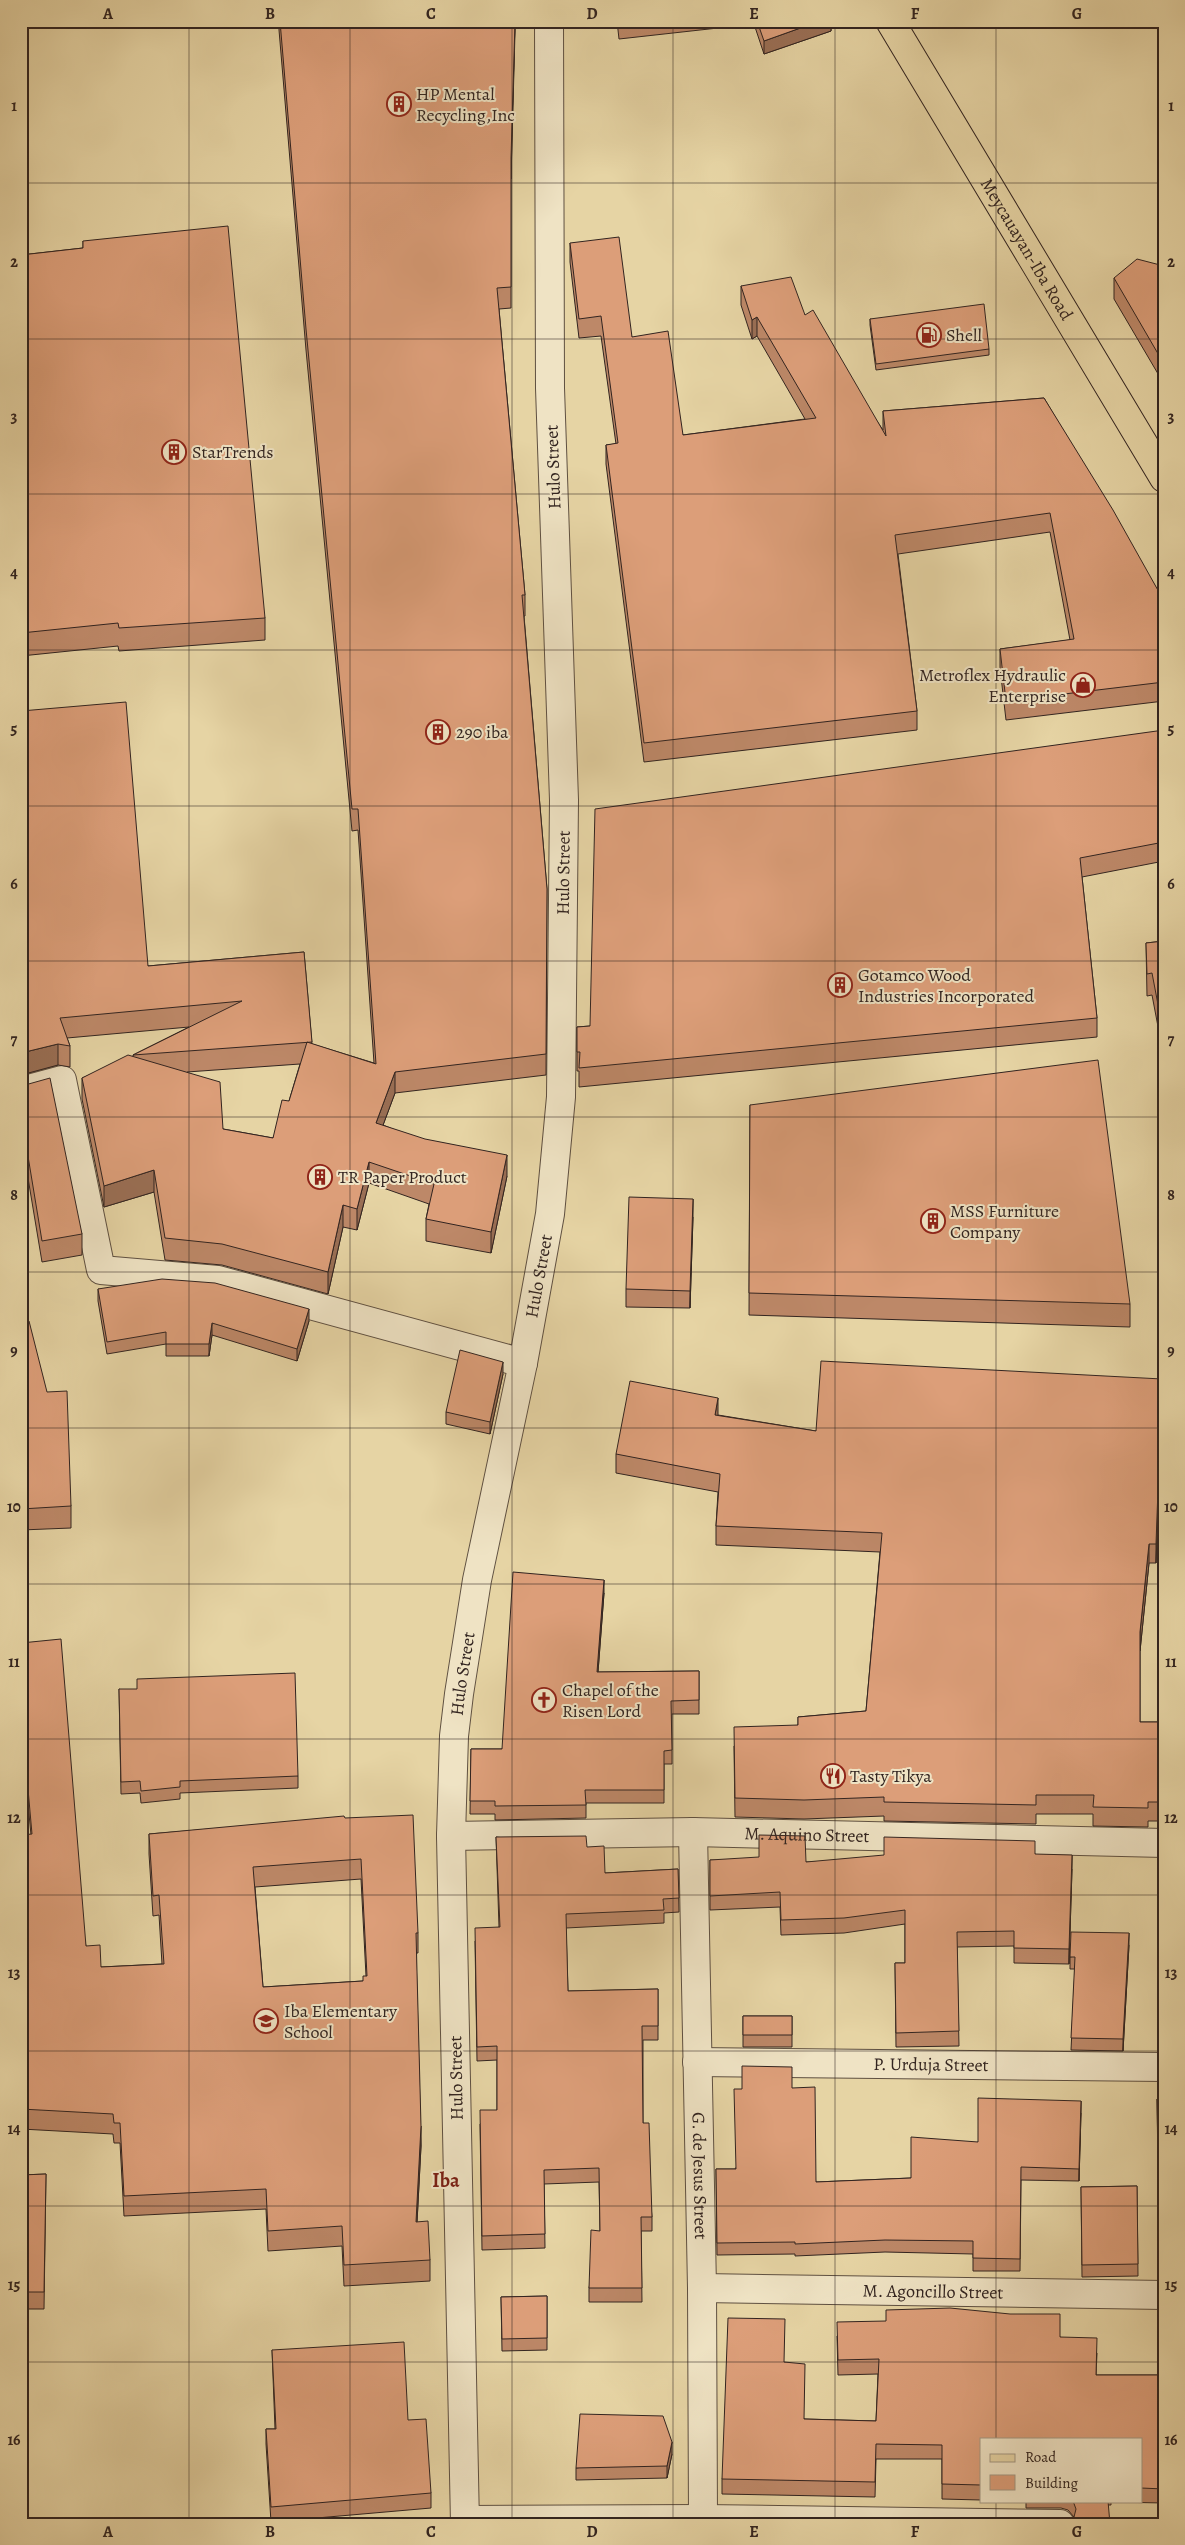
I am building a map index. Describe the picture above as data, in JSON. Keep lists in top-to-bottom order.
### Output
{
  "streets": {
    "main road": ["Meycauayan-Iba Road"],
    "street": [
      "Hulo Street",
      "M. Aquino Street",
      "P. Urduja Street",
      "G. de Jesus Street",
      "M. Agoncillo Street"
    ]
  },
  "crossings": [
    ["Hulo Street", "M. Aquino Street"],
    ["M. Aquino Street", "G. de Jesus Street"],
    ["P. Urduja Street", "G. de Jesus Street"],
    ["G. de Jesus Street", "M. Agoncillo Street"]
  ],
  "districts": ["Iba"],
  "places": {
    "building": [
      "HP Mental Recycling,Inc",
      "StarTrends",
      "290 iba",
      "Gotamco Wood Industries Incorporated",
      "TR Paper Product",
      "MSS Furniture Company"
    ],
    "fuel station": ["Shell"],
    "shop": ["Metroflex Hydraulic Enterprise"],
    "church": ["Chapel of the Risen Lord"],
    "restaurant": ["Tasty Tikya"],
    "school or university": ["Iba Elementary School"]
  },
  "legend": ["Road", "Building"],
  "grid": {
    "columns": [
      "A",
      "B",
      "C",
      "D",
      "E",
      "F",
      "G"
    ],
    "rows": [
      "1",
      "2",
      "3",
      "4",
      "5",
      "6",
      "7",
      "8",
      "9",
      "10",
      "11",
      "12",
      "13",
      "14",
      "15",
      "16"
    ]
  }
}
